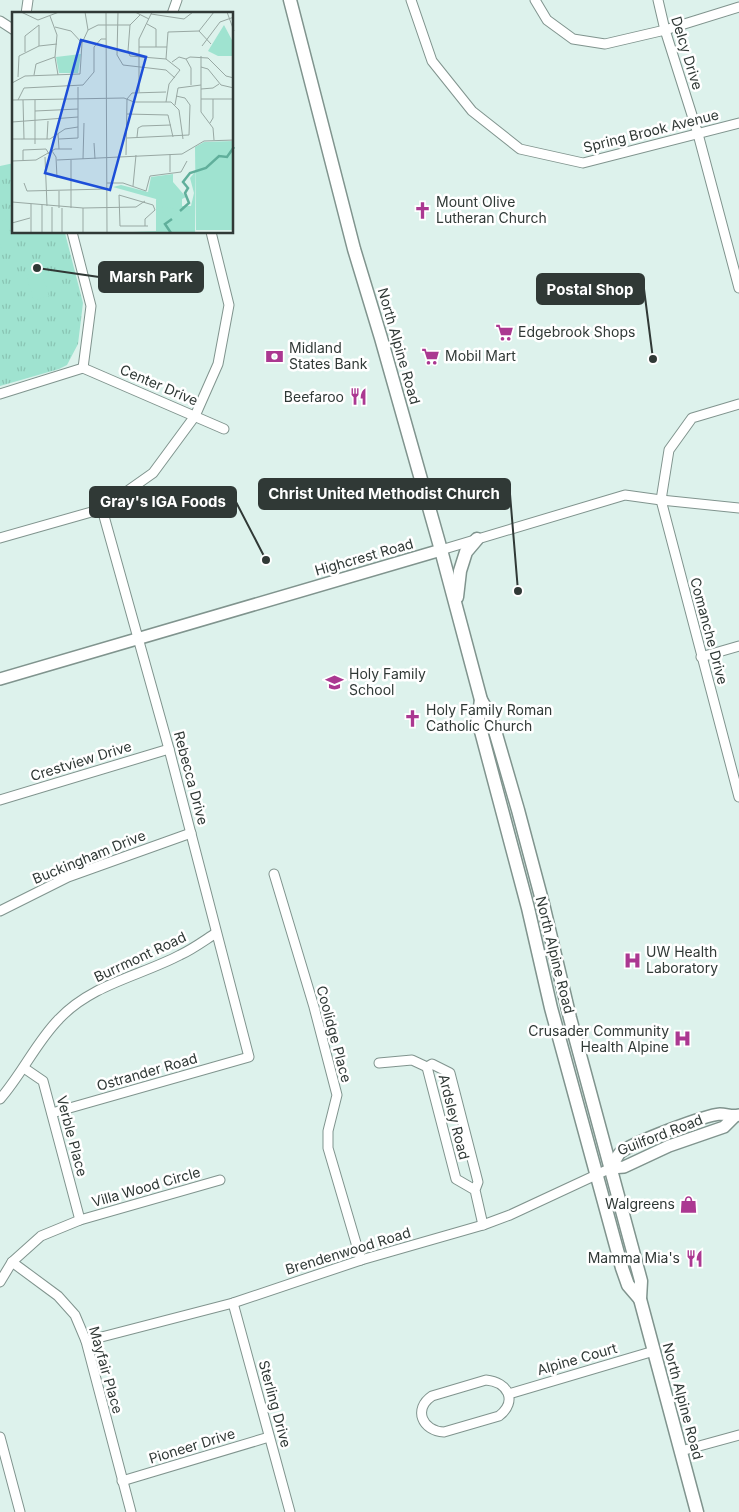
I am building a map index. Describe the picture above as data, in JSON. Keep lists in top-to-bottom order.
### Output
{
  "streets": {
    "main road": ["North Alpine Road"],
    "street": [
      "Delcy Drive",
      "Spring Brook Avenue",
      "Center Drive",
      "Highcrest Road",
      "Comanche Drive",
      "Crestview Drive",
      "Rebecca Drive",
      "Buckingham Drive",
      "Burrmont Road",
      "Coolidge Place",
      "Ostrander Road",
      "Ardsley Road",
      "Guilford Road",
      "Verble Place",
      "Villa Wood Circle",
      "Brendenwood Road",
      "Alpine Court",
      "Mayfair Place",
      "Sterling Drive",
      "Pioneer Drive"
    ]
  },
  "crossings": [
    ["Delcy Drive", "Spring Brook Avenue"],
    ["North Alpine Road", "Highcrest Road"],
    ["North Alpine Road", "Guilford Road"],
    ["North Alpine Road", "Brendenwood Road"],
    ["North Alpine Road", "Alpine Court"],
    ["Highcrest Road", "Comanche Drive"],
    ["Highcrest Road", "Rebecca Drive"],
    ["Crestview Drive", "Rebecca Drive"],
    ["Rebecca Drive", "Buckingham Drive"],
    ["Rebecca Drive", "Burrmont Road"],
    ["Rebecca Drive", "Ostrander Road"],
    ["Burrmont Road", "Verble Place"],
    ["Coolidge Place", "Brendenwood Road"],
    ["Ostrander Road", "Verble Place"],
    ["Ardsley Road", "Brendenwood Road"],
    ["Guilford Road", "Brendenwood Road"],
    ["Verble Place", "Villa Wood Circle"],
    ["Brendenwood Road", "Mayfair Place"],
    ["Brendenwood Road", "Sterling Drive"],
    ["Mayfair Place", "Pioneer Drive"],
    ["Sterling Drive", "Pioneer Drive"]
  ],
  "places": {
    "church": ["Mount Olive Lutheran Church", "Holy Family Roman Catholic Church"],
    "other": [
      "Marsh Park",
      "Postal Shop",
      "Gray's IGA Foods",
      "Christ United Methodist Church"
    ],
    "supermarket": ["Edgebrook Shops", "Mobil Mart"],
    "bank": ["Midland States Bank"],
    "restaurant": ["Beefaroo", "Mamma Mia's"],
    "school or university": ["Holy Family School"],
    "hospital": ["UW Health Laboratory", "Crusader Community Health Alpine"],
    "shop": ["Walgreens"]
  }
}
